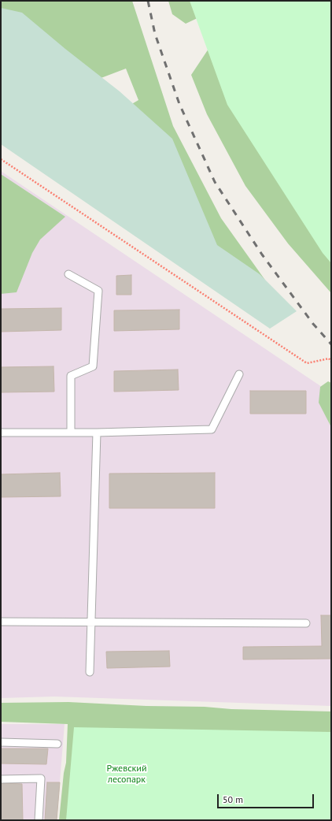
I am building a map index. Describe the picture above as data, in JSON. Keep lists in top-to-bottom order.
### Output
{
  "parks": ["Ржевский лесопарк"],
  "scale_bar": "50 m"
}
